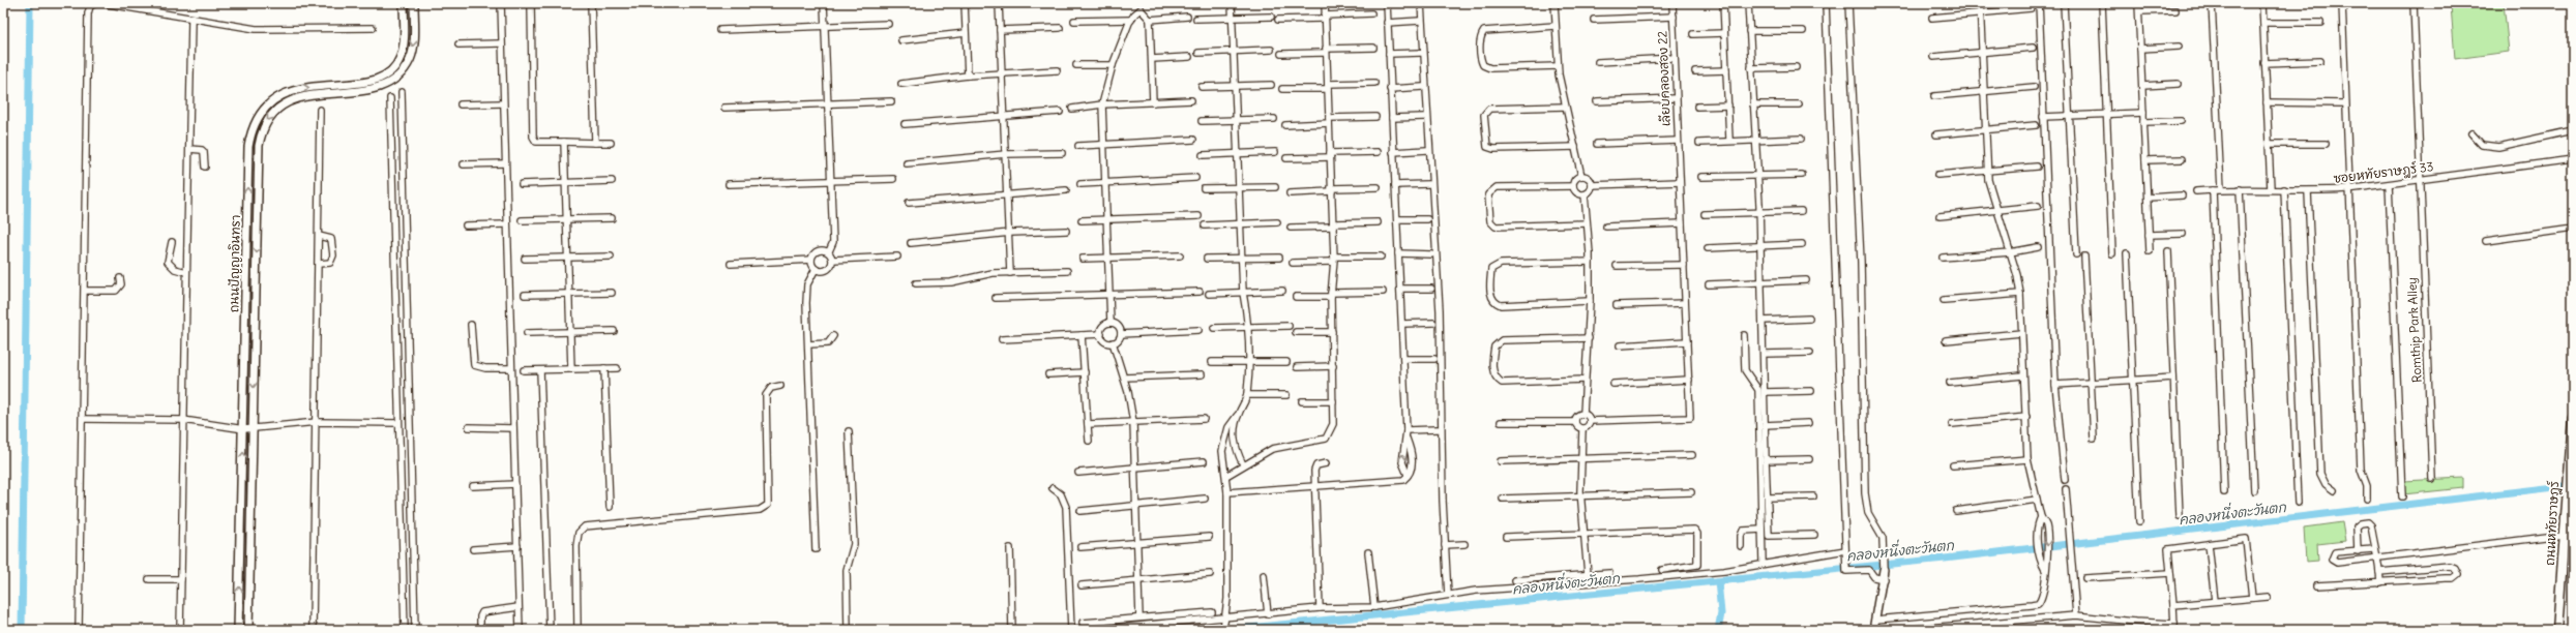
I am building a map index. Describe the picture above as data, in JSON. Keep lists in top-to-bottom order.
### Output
{
  "streets": {
    "main road": ["ถนนหทัยราษฎร์"],
    "street": [
      "เลียบคลองสอง 22",
      "ซอยหทัยราษฎร์ 33",
      "ถนนปัญญาอินทรา",
      "Romthip Park Alley"
    ]
  },
  "crossings": [
    ["ซอยหทัยราษฎร์ 33", "Romthip Park Alley"]
  ],
  "water": ["คลองหนึ่งตะวันตก"]
}
